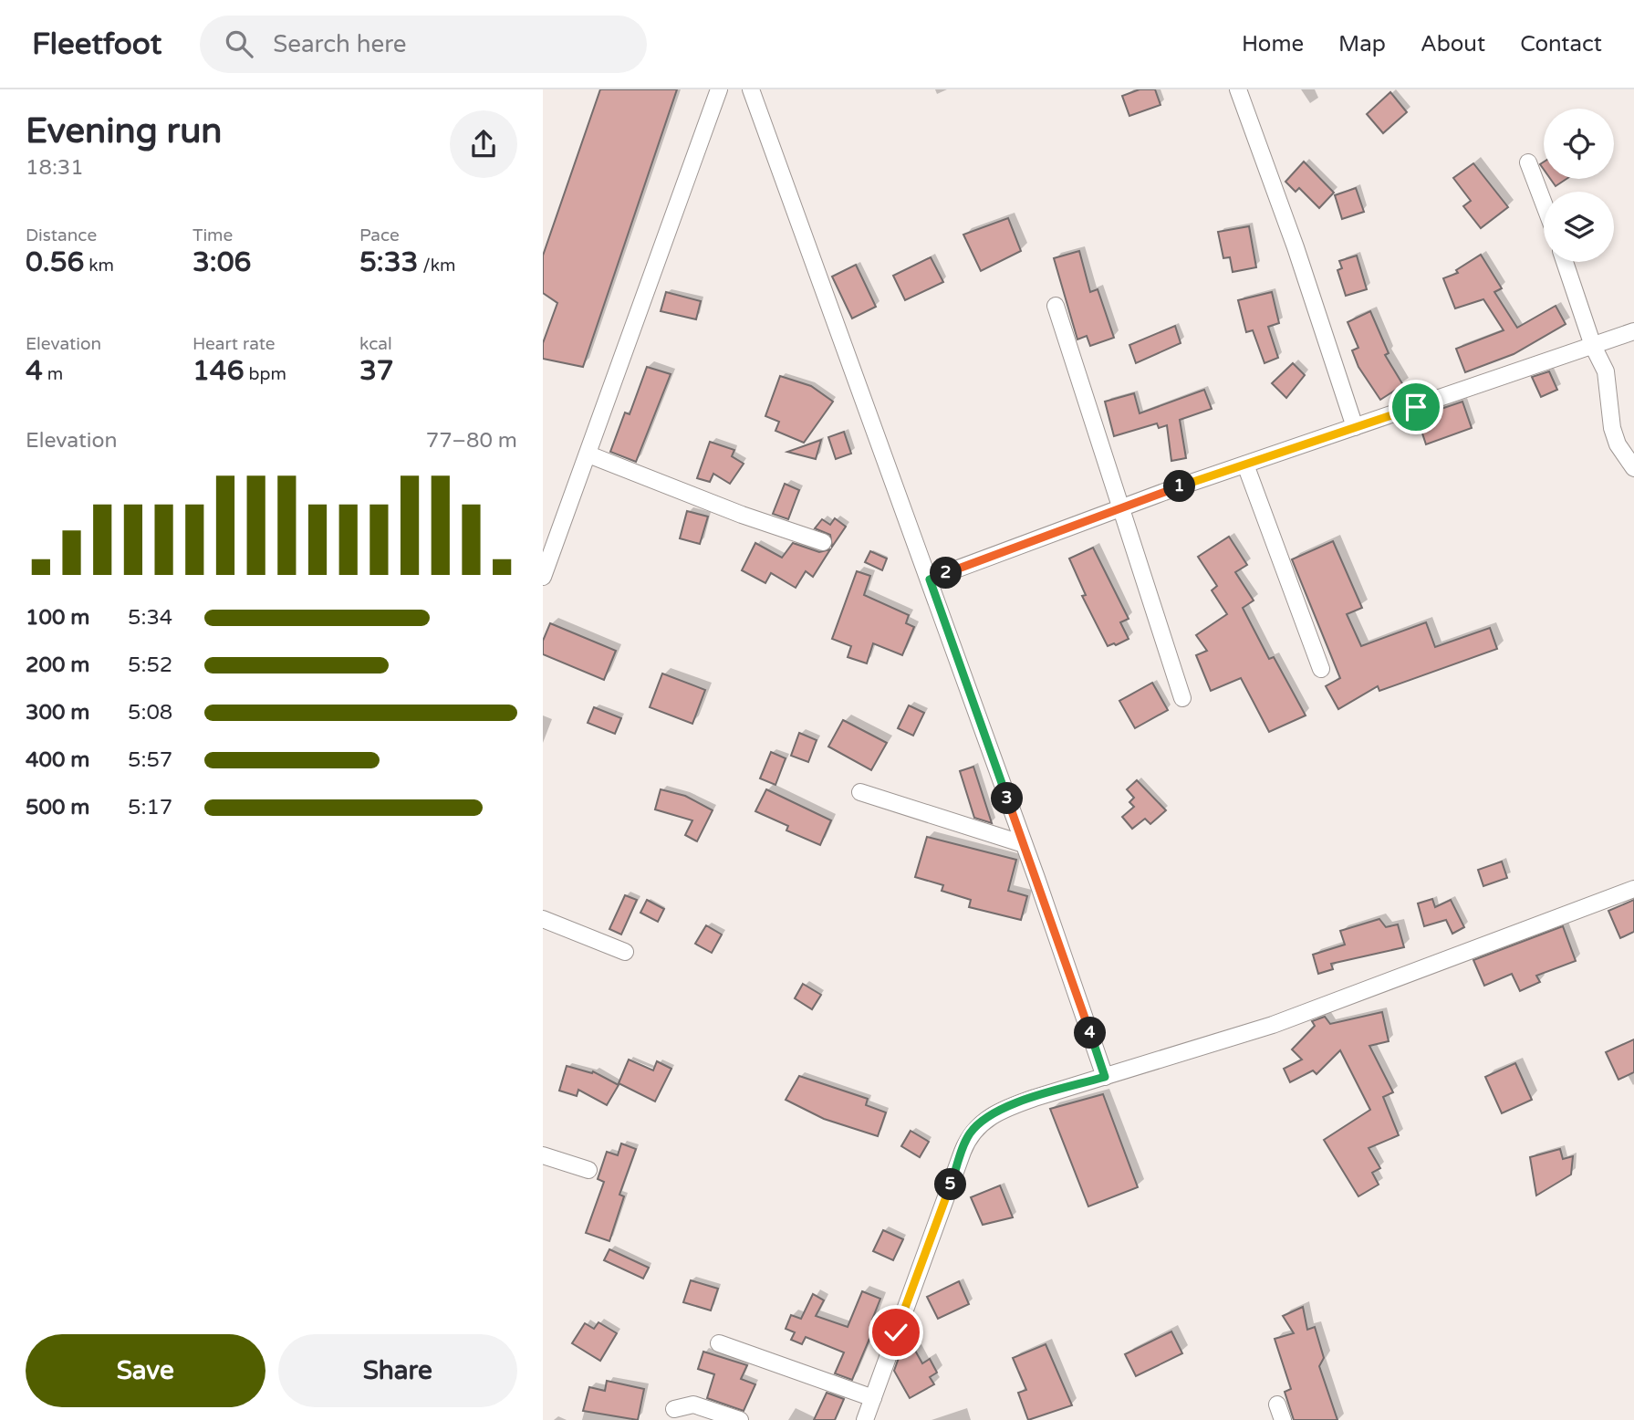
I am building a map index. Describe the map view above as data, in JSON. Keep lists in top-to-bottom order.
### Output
{
  "page": {
    "header": "Fleetfoot",
    "search": "Search here",
    "nav": [
      "Home",
      "Map",
      "About",
      "Contact"
    ],
    "heading": ["Evening run", "18:31"],
    "stats": [
      ["Distance", "0.56 km"],
      ["Time", "3:06"],
      ["Pace", "5:33 /km"],
      ["Elevation", "4 m"],
      ["Heart rate", "146 bpm"],
      ["kcal", "37"]
    ],
    "chart": ["Elevation", "77–80 m"],
    "pins": [
      "1",
      "2",
      "3",
      "4",
      "5"
    ],
    "list": [
      {
        "name": "100 m",
        "note": "5:34"
      },
      {
        "name": "200 m",
        "note": "5:52"
      },
      {
        "name": "300 m",
        "note": "5:08"
      },
      {
        "name": "400 m",
        "note": "5:57"
      },
      {
        "name": "500 m",
        "note": "5:17"
      }
    ],
    "buttons": ["Save", "Share"]
  }
}
